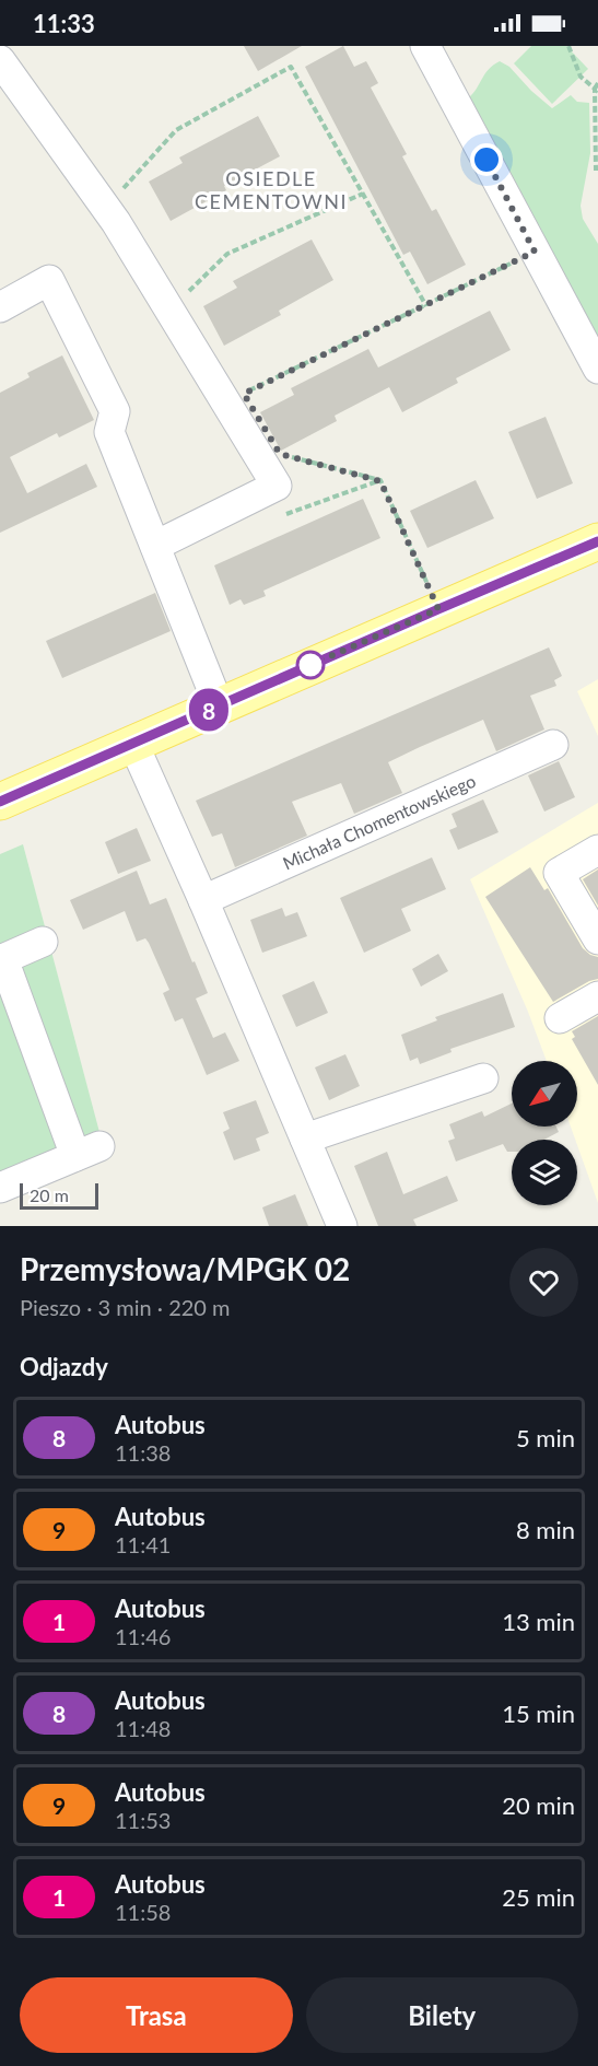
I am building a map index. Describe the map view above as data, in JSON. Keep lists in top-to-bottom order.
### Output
{
  "streets": {
    "street": ["Michała Chomentowskiego"]
  },
  "districts": ["OSIEDLE CEMENTOWNI"],
  "lines": ["bus line 8"],
  "scale_bar": "20 m",
  "north": "bottom left",
  "page": {
    "status": "11:33",
    "on_map": "8",
    "scale": "20 m",
    "heading": [
      ["Przemysłowa/MPGK 02", "Pieszo · 3 min · 220 m"],
      "Odjazdy"
    ],
    "list": [
      {
        "mark": "8",
        "name": "Autobus",
        "note": "11:38",
        "value": "5 min"
      },
      {
        "mark": "9",
        "name": "Autobus",
        "note": "11:41",
        "value": "8 min"
      },
      {
        "mark": "1",
        "name": "Autobus",
        "note": "11:46",
        "value": "13 min"
      },
      {
        "mark": "8",
        "name": "Autobus",
        "note": "11:48",
        "value": "15 min"
      },
      {
        "mark": "9",
        "name": "Autobus",
        "note": "11:53",
        "value": "20 min"
      },
      {
        "mark": "1",
        "name": "Autobus",
        "note": "11:58",
        "value": "25 min"
      }
    ],
    "buttons": ["Trasa", "Bilety"]
  }
}
